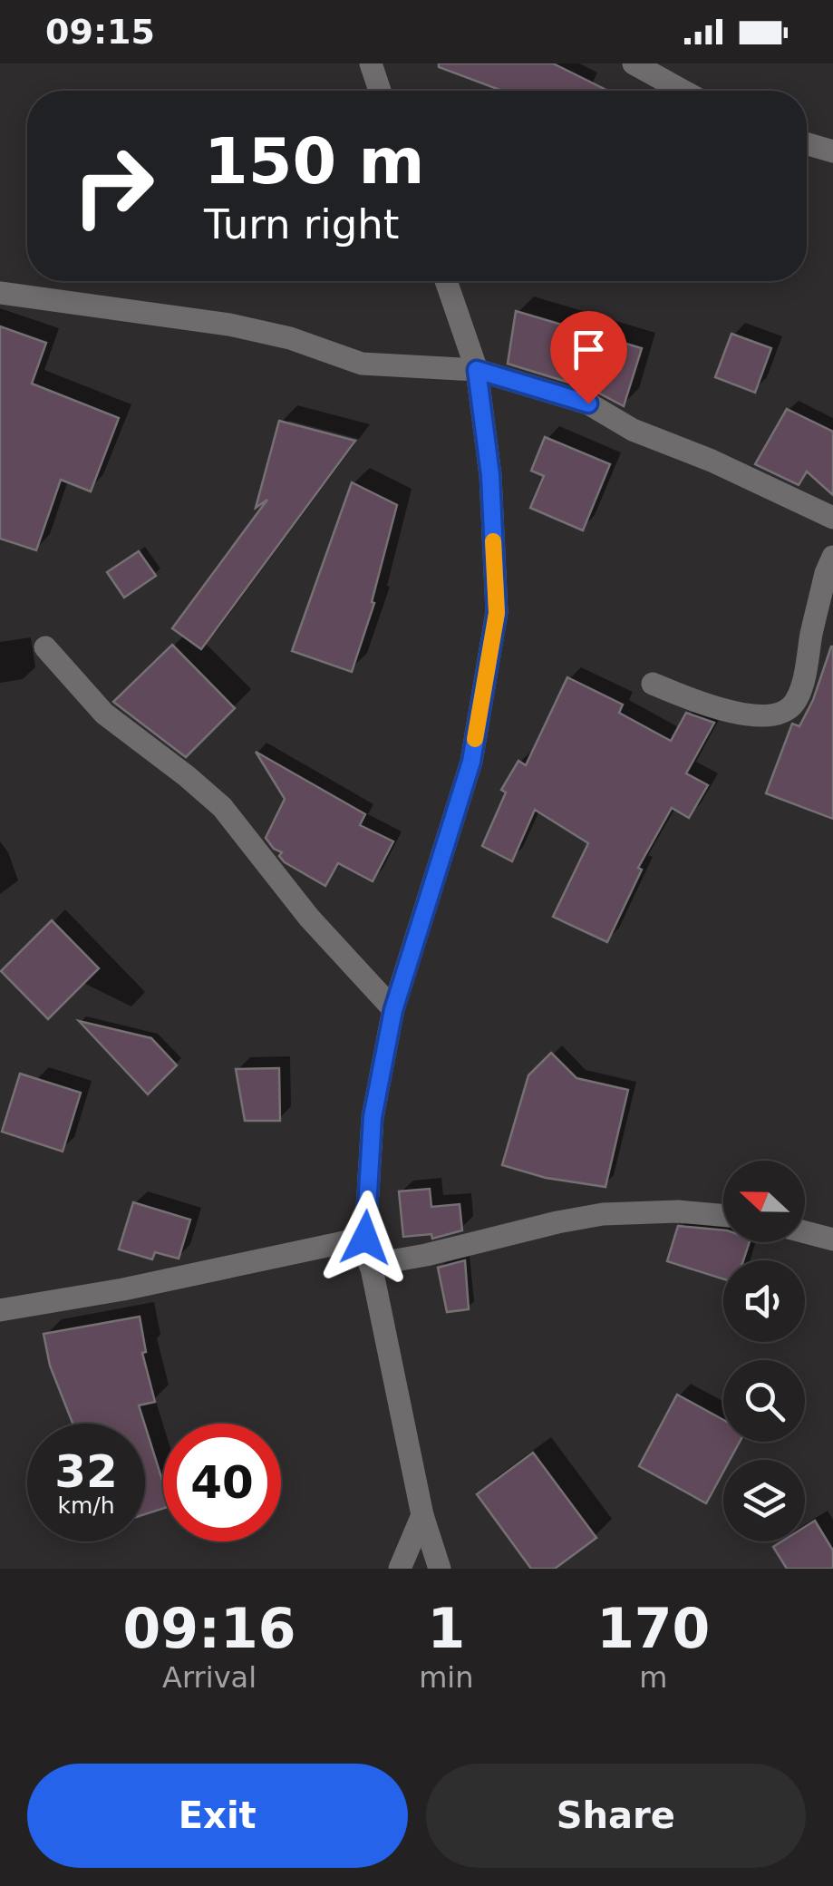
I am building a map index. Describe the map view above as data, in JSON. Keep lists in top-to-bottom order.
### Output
{
  "north": "left",
  "page": {
    "status": "09:15",
    "turn": ["150 m", "Turn right"],
    "speed": "32 km/h",
    "limit": "40",
    "eta": [
      "09:16",
      "Arrival",
      "1",
      "min",
      "170",
      "m"
    ],
    "buttons": ["Exit", "Share"]
  }
}
